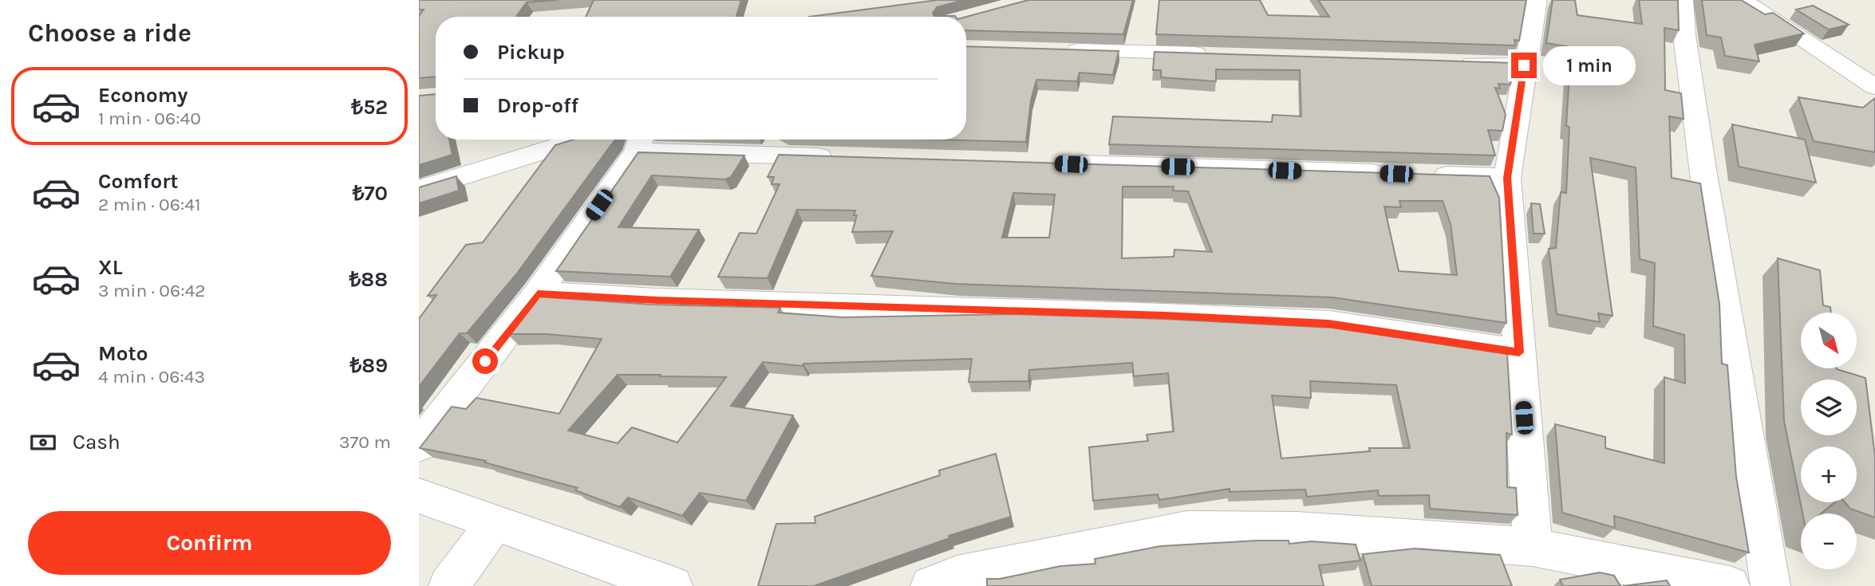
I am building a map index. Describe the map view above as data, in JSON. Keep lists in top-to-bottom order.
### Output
{
  "north": "bottom right",
  "page": {
    "heading": "Choose a ride",
    "banner": ["Pickup", "Drop-off"],
    "bubble": "1 min",
    "list": [
      {
        "name": "Economy",
        "note": "1 min · 06:40",
        "value": "₺52"
      },
      {
        "name": "Comfort",
        "note": "2 min · 06:41",
        "value": "₺70"
      },
      {
        "name": "XL",
        "note": "3 min · 06:42",
        "value": "₺88"
      },
      {
        "name": "Moto",
        "note": "4 min · 06:43",
        "value": "₺89"
      }
    ],
    "map_buttons": ["+", "−"],
    "pay": ["Cash", "370 m"],
    "buttons": "Confirm"
  }
}
